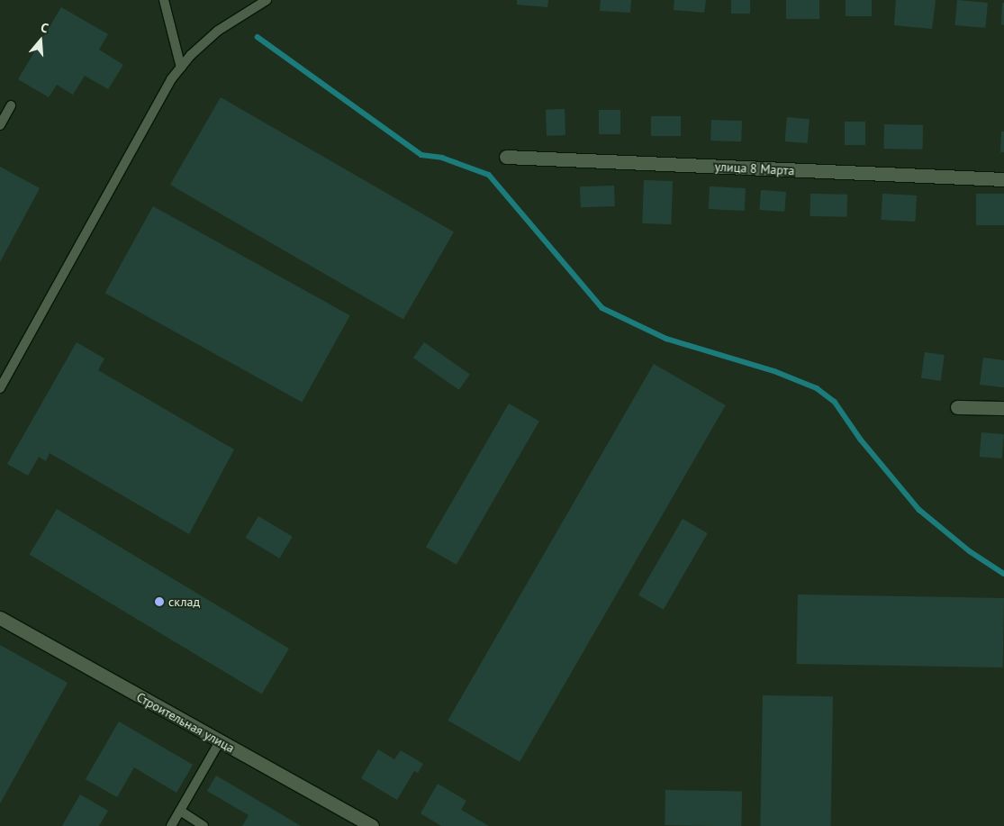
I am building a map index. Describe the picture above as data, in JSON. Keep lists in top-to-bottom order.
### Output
{
  "streets": {
    "street": ["улица 8 Марта", "Строительная улица"]
  },
  "places": ["склад"],
  "north": "top"
}
